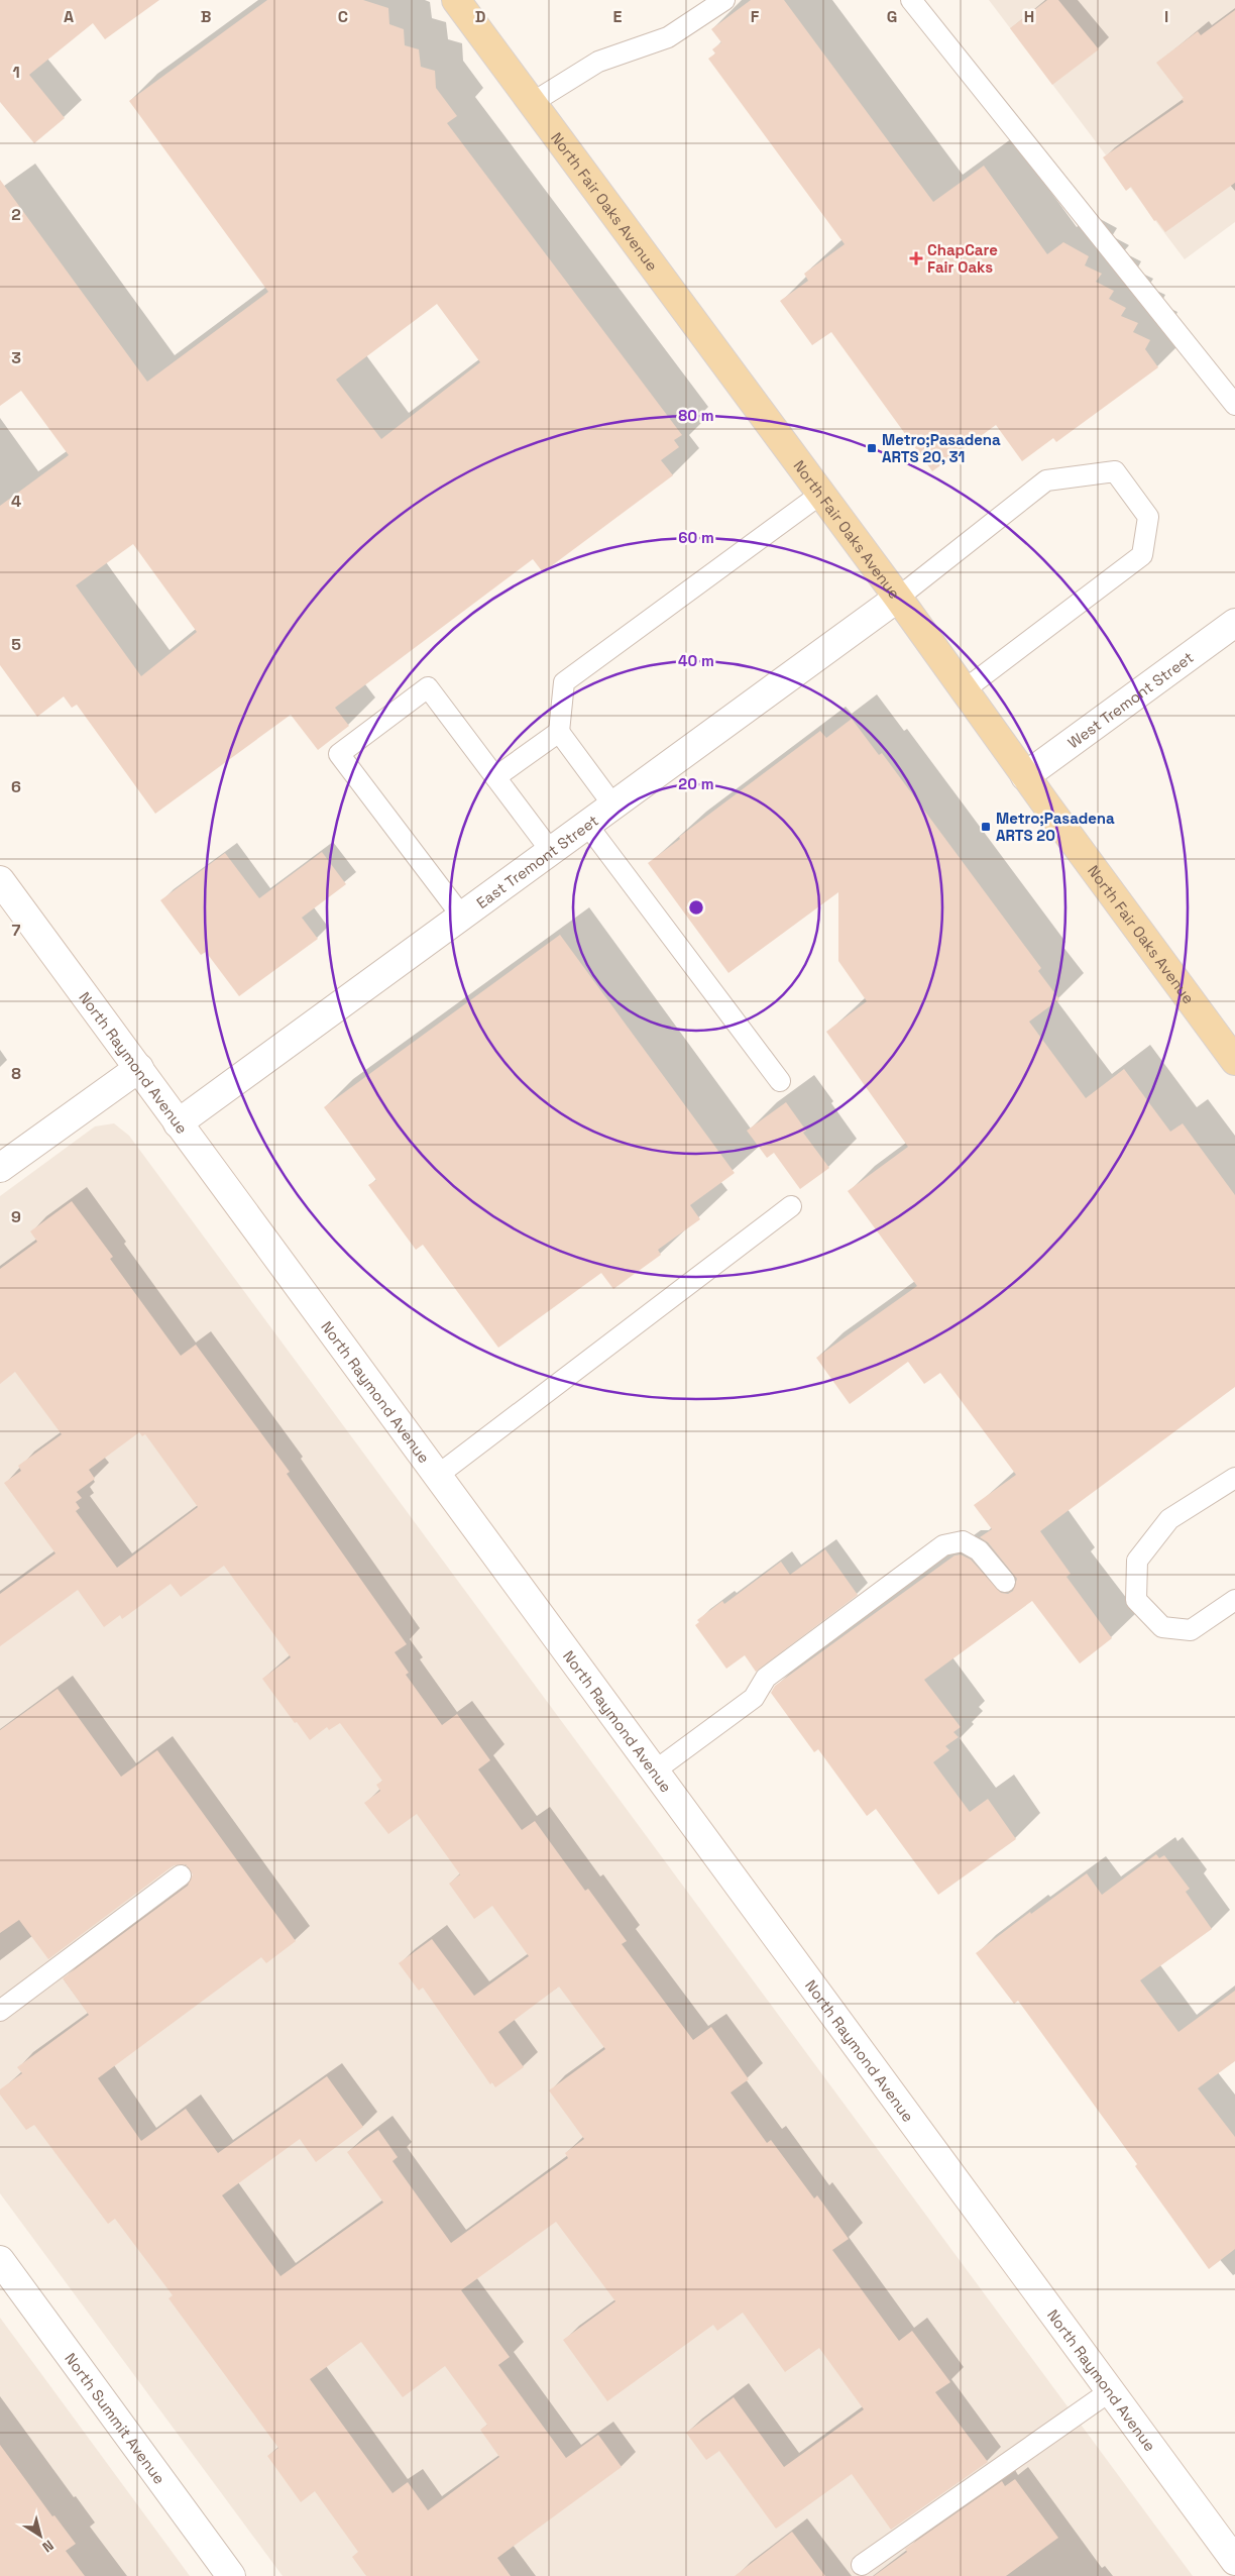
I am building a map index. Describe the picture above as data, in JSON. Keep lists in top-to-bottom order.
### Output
{
  "streets": {
    "main road": ["North Fair Oaks Avenue"],
    "street": [
      "West Tremont Street",
      "East Tremont Street",
      "North Raymond Avenue",
      "North Summit Avenue"
    ]
  },
  "crossings": [
    ["North Fair Oaks Avenue", "West Tremont Street"],
    ["North Fair Oaks Avenue", "East Tremont Street"],
    ["East Tremont Street", "North Raymond Avenue"]
  ],
  "places": {
    "health": ["ChapCare Fair Oaks"],
    "transit": ["Metro;Pasadena ARTS 20, 31", "Metro;Pasadena ARTS 20"]
  },
  "north": "bottom right",
  "grid": {
    "columns": [
      "A",
      "B",
      "C",
      "D",
      "E",
      "F",
      "G",
      "H",
      "I"
    ],
    "rows": [
      "1",
      "2",
      "3",
      "4",
      "5",
      "6",
      "7",
      "8",
      "9"
    ]
  },
  "rings": [
    "80 m",
    "60 m",
    "40 m",
    "20 m"
  ]
}
